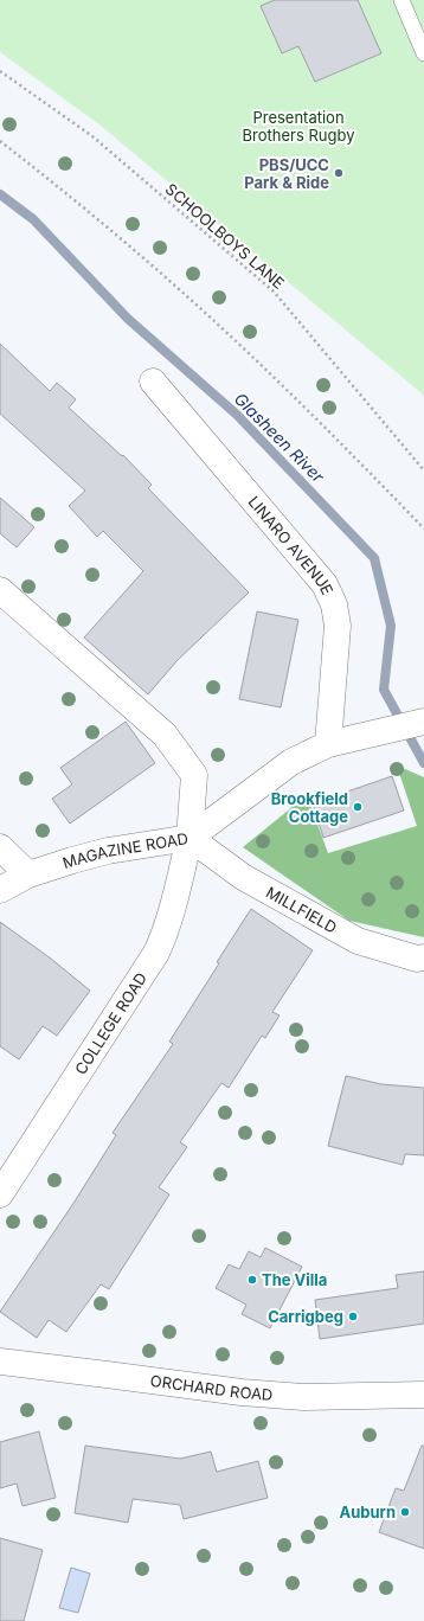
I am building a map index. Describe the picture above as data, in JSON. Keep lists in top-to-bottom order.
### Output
{
  "streets": {
    "street": [
      "LINARO AVENUE",
      "MAGAZINE ROAD",
      "MILLFIELD",
      "COLLEGE ROAD",
      "ORCHARD ROAD"
    ],
    "path": ["SCHOOLBOYS LANE"]
  },
  "crossings": [
    ["LINARO AVENUE", "MAGAZINE ROAD"],
    ["MAGAZINE ROAD", "MILLFIELD"],
    ["MAGAZINE ROAD", "COLLEGE ROAD"],
    ["MILLFIELD", "COLLEGE ROAD"]
  ],
  "water": ["Glasheen River"],
  "parks": ["Presentation Brothers Rugby"],
  "places": [
    "PBS/UCC Park & Ride",
    "Brookfield Cottage",
    "The Villa",
    "Carrigbeg",
    "Auburn"
  ]
}
